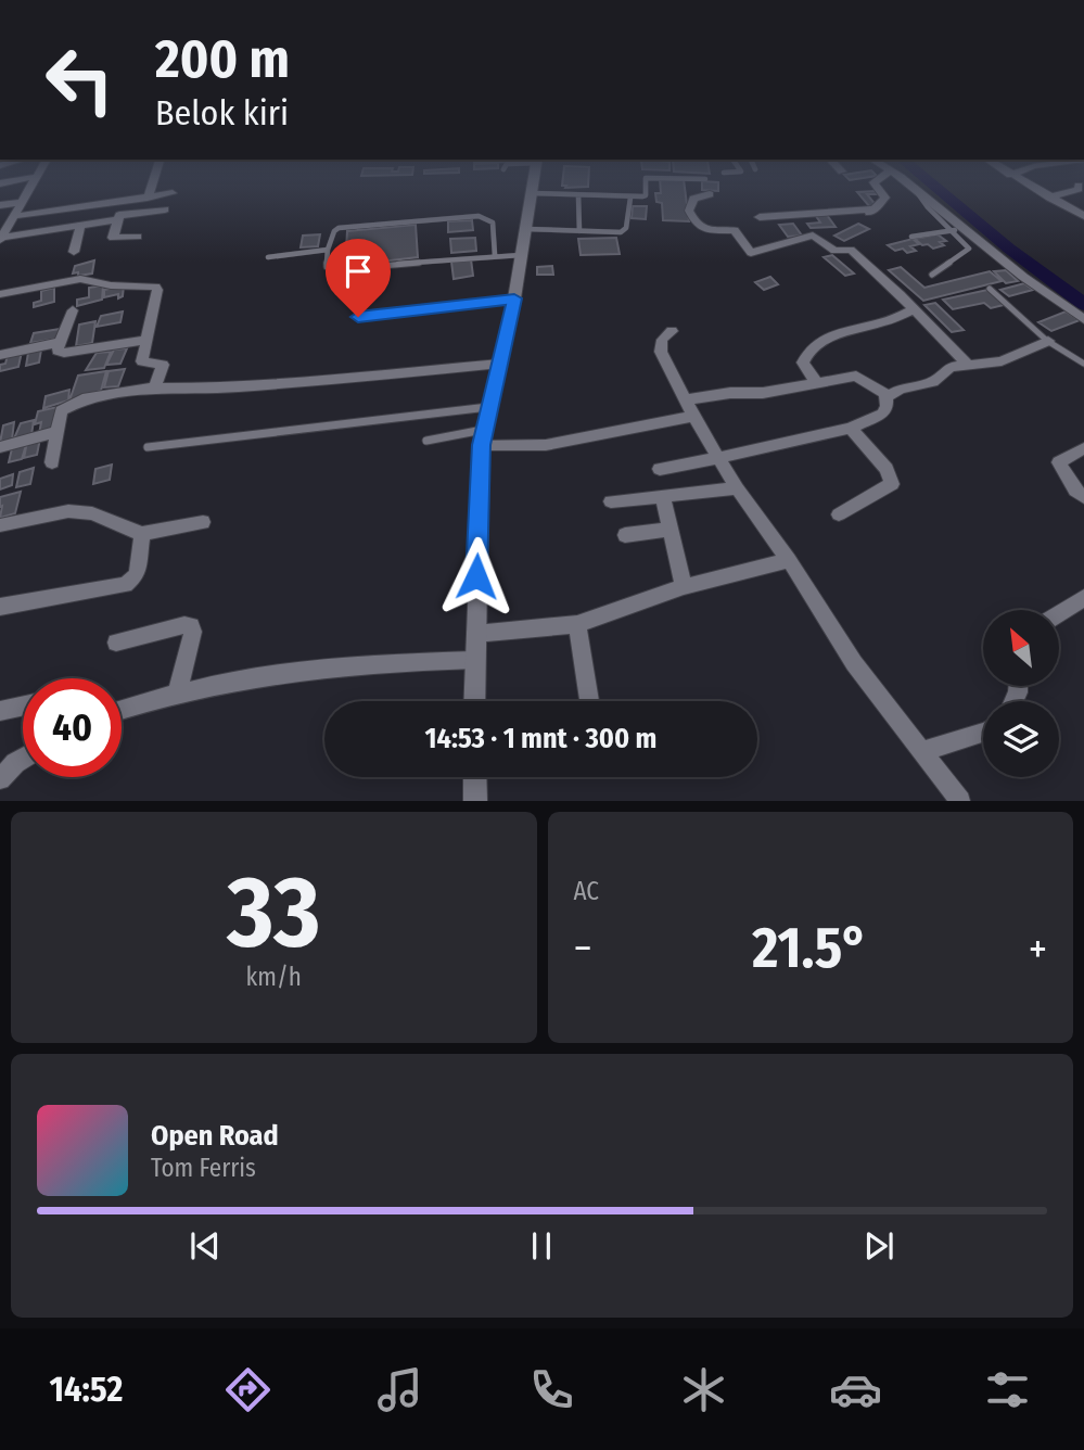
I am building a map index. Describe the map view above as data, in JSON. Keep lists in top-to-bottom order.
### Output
{
  "north": "top left",
  "page": {
    "turn": ["200 m", "Belok kiri"],
    "limit": "40",
    "trip": "14:53 · 1 mnt · 300 m",
    "tile": [
      ["33", "km/h"],
      "AC"
    ],
    "heat": ["−", "21.5°", "+"],
    "song": ["Open Road", "Tom Ferris"],
    "tabs": "14:52"
  }
}
